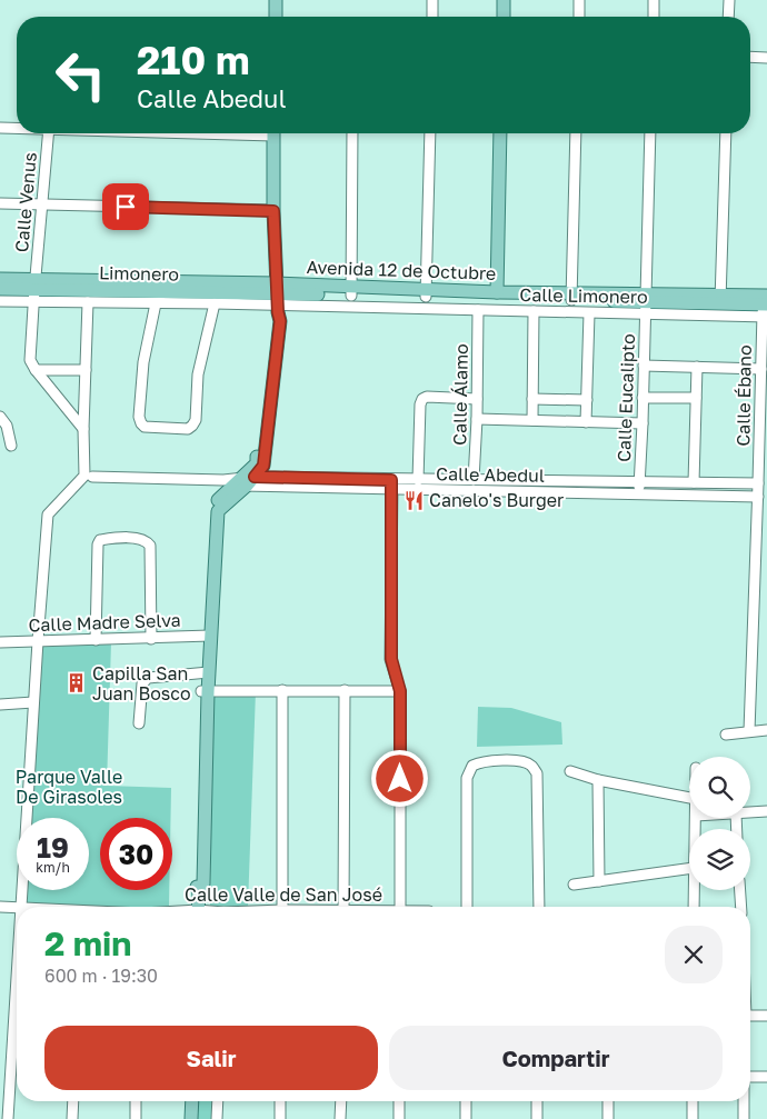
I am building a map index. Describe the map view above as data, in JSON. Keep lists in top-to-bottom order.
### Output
{
  "streets": {
    "main road": ["Avenida 12 de Octubre"],
    "street": [
      "Calle Venus",
      "Calle Limonero",
      "Calle Álamo",
      "Calle Ébano",
      "Calle Eucalipto",
      "Calle Abedul",
      "Calle Madre Selva",
      "Calle Valle de San José"
    ]
  },
  "crossings": [
    ["Calle Venus", "Avenida 12 de Octubre"],
    ["Calle Venus", "Calle Limonero"],
    ["Avenida 12 de Octubre", "Calle Limonero"],
    ["Avenida 12 de Octubre", "Calle Ébano"],
    ["Avenida 12 de Octubre", "Calle Eucalipto"],
    ["Calle Limonero", "Calle Álamo"],
    ["Calle Limonero", "Calle Ébano"],
    ["Calle Limonero", "Calle Eucalipto"],
    ["Calle Álamo", "Calle Abedul"],
    ["Calle Ébano", "Calle Abedul"],
    ["Calle Eucalipto", "Calle Abedul"]
  ],
  "parks": ["Parque Valle De Girasoles"],
  "places": {
    "restaurant": ["Canelo's Burger"],
    "building": ["Capilla San Juan Bosco"]
  },
  "page": {
    "turn": ["210 m", "Calle Abedul"],
    "speed": "19 km/h",
    "limit": "30",
    "heading": ["2 min", "600 m · 19:30"],
    "buttons": ["Salir", "Compartir"]
  }
}
